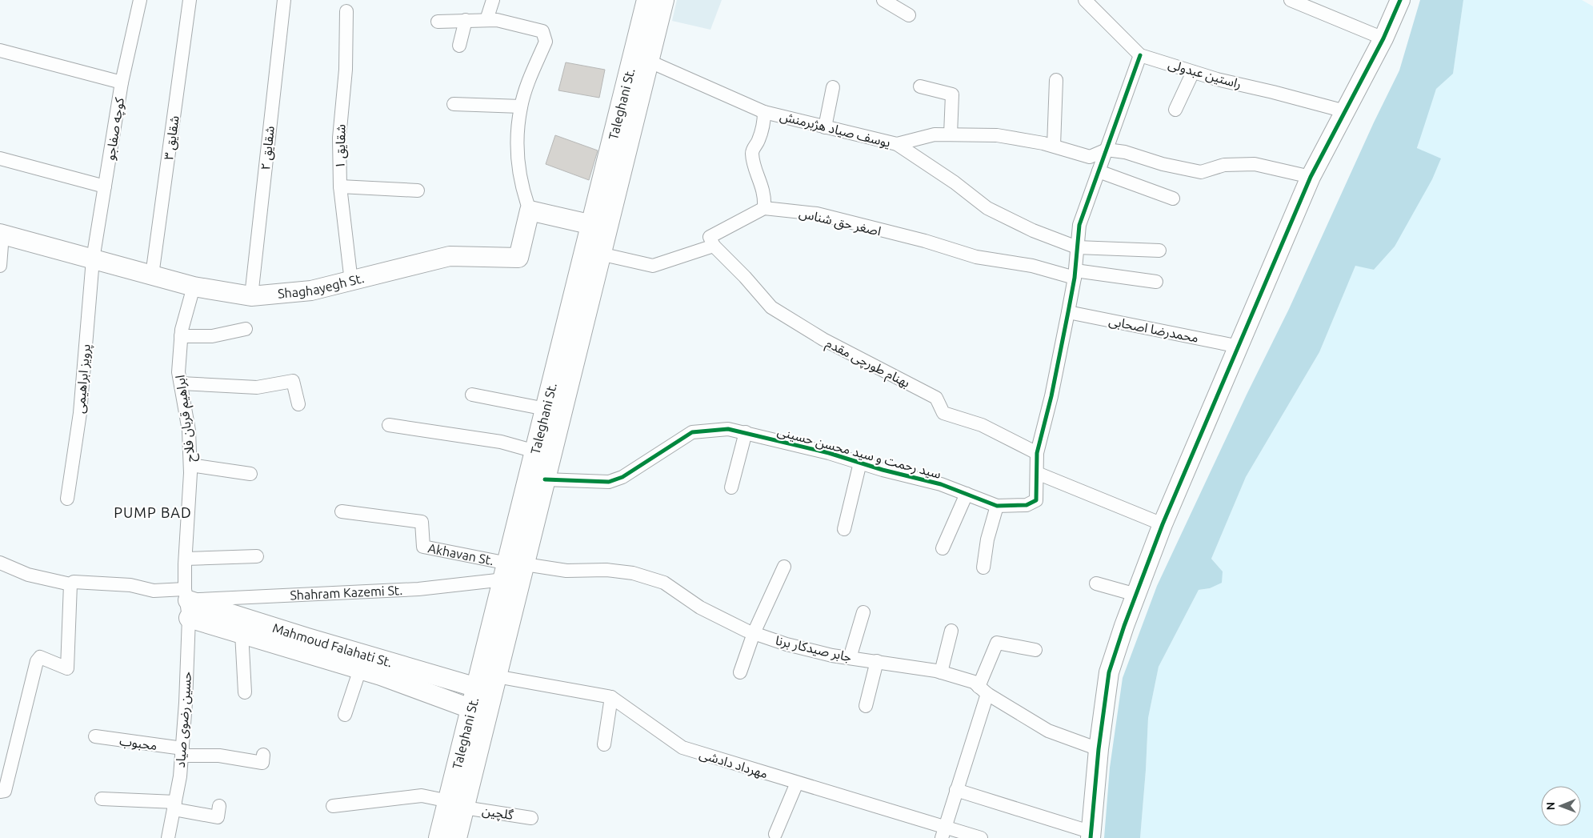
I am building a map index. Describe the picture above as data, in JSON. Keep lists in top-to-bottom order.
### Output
{
  "streets": {
    "main road": ["Taleghani St."],
    "street": [
      "راستین عبدولی",
      "کوچه صفاجو",
      "یوسف صیاد هژبرمنش",
      "شقایق ۳",
      "شقایق ۱",
      "شقایق ۲",
      "اصغر حق شناس",
      "Shaghayegh St.",
      "محمدرضا اصحابی",
      "بهنام طورچی مقدم",
      "پرویز ابراهیمی",
      "ابراهیم قربان فلاح",
      "سید رحمت و سید محسن حسینی",
      "Akhavan St.",
      "Shahram Kazemi St.",
      "Mahmoud Falahati St.",
      "جابر صیدکار برنا",
      "حسین رضوی صیاد",
      "محبوب",
      "مهرداد دادشی",
      "گلچین"
    ]
  },
  "crossings": [
    ["راستین عبدولی", "سید رحمت و سید محسن حسینی"],
    ["Taleghani St.", "یوسف صیاد هژبرمنش"],
    ["Taleghani St.", "سید رحمت و سید محسن حسینی"],
    ["Taleghani St.", "Akhavan St."],
    ["Taleghani St.", "Shahram Kazemi St."],
    ["Taleghani St.", "Mahmoud Falahati St."],
    ["Taleghani St.", "جابر صیدکار برنا"],
    ["Taleghani St.", "مهرداد دادشی"],
    ["Taleghani St.", "گلچین"],
    ["کوچه صفاجو", "Shaghayegh St."],
    ["کوچه صفاجو", "پرویز ابراهیمی"],
    ["یوسف صیاد هژبرمنش", "سید رحمت و سید محسن حسینی"],
    ["شقایق ۳", "Shaghayegh St."],
    ["شقایق ۱", "Shaghayegh St."],
    ["شقایق ۲", "Shaghayegh St."],
    ["اصغر حق شناس", "سید رحمت و سید محسن حسینی"],
    ["Shaghayegh St.", "پرویز ابراهیمی"],
    ["Shaghayegh St.", "ابراهیم قربان فلاح"],
    ["محمدرضا اصحابی", "سید رحمت و سید محسن حسینی"],
    ["بهنام طورچی مقدم", "سید رحمت و سید محسن حسینی"],
    ["ابراهیم قربان فلاح", "Shahram Kazemi St."],
    ["ابراهیم قربان فلاح", "Mahmoud Falahati St."],
    ["ابراهیم قربان فلاح", "حسین رضوی صیاد"],
    ["Akhavan St.", "Shahram Kazemi St."],
    ["Akhavan St.", "جابر صیدکار برنا"],
    ["Shahram Kazemi St.", "Mahmoud Falahati St."],
    ["Shahram Kazemi St.", "جابر صیدکار برنا"],
    ["Shahram Kazemi St.", "حسین رضوی صیاد"],
    ["Mahmoud Falahati St.", "حسین رضوی صیاد"],
    ["Mahmoud Falahati St.", "مهرداد دادشی"],
    ["حسین رضوی صیاد", "محبوب"]
  ],
  "districts": ["PUMP BAD"],
  "north": "left"
}
